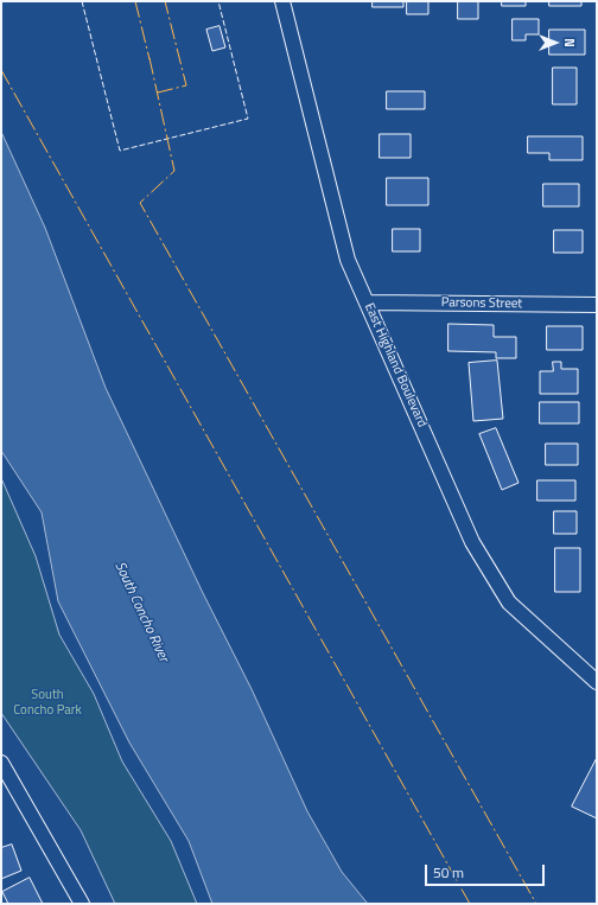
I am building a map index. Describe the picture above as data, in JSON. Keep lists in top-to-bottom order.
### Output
{
  "streets": {
    "street": ["Parsons Street", "East Highland Boulevard"]
  },
  "crossings": [
    ["Parsons Street", "East Highland Boulevard"]
  ],
  "water": ["South Concho River"],
  "parks": ["South Concho Park"],
  "scale_bar": "50 m",
  "north": "right"
}
